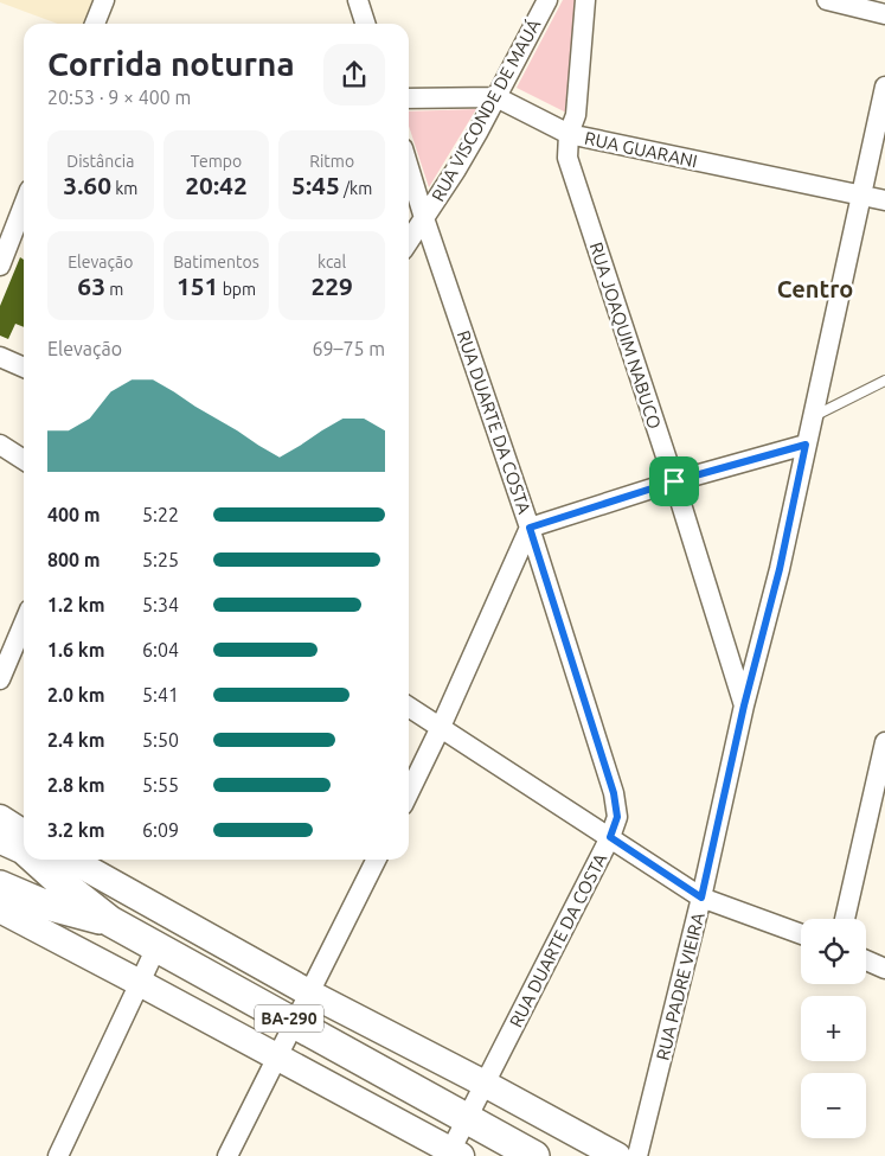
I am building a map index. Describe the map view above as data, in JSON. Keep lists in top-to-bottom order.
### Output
{
  "streets": {
    "main road": ["BA-290"],
    "street": [
      "RUA VISCONDE DE MAUÁ",
      "RUA GUARANI",
      "RUA JOAQUIM NABUCO",
      "RUA DUARTE DA COSTA",
      "RUA PADRE VIEIRA"
    ]
  },
  "crossings": [
    ["RUA VISCONDE DE MAUÁ", "RUA GUARANI"],
    ["RUA VISCONDE DE MAUÁ", "RUA DUARTE DA COSTA"],
    ["RUA GUARANI", "RUA JOAQUIM NABUCO"],
    ["RUA GUARANI", "RUA PADRE VIEIRA"],
    ["RUA JOAQUIM NABUCO", "RUA PADRE VIEIRA"],
    ["RUA DUARTE DA COSTA", "BA-290"]
  ],
  "districts": ["Centro"],
  "page": {
    "heading": ["Corrida noturna", "20:53 · 9 × 400 m"],
    "stats": [
      ["Distância", "3.60 km"],
      ["Tempo", "20:42"],
      ["Ritmo", "5:45 /km"],
      ["Elevação", "63 m"],
      ["Batimentos", "151 bpm"],
      ["kcal", "229"]
    ],
    "chart": ["Elevação", "69–75 m"],
    "list": [
      {
        "name": "400 m",
        "note": "5:22"
      },
      {
        "name": "800 m",
        "note": "5:25"
      },
      {
        "name": "1.2 km",
        "note": "5:34"
      },
      {
        "name": "1.6 km",
        "note": "6:04"
      },
      {
        "name": "2.0 km",
        "note": "5:41"
      },
      {
        "name": "2.4 km",
        "note": "5:50"
      },
      {
        "name": "2.8 km",
        "note": "5:55"
      },
      {
        "name": "3.2 km",
        "note": "6:09"
      }
    ],
    "map_buttons": ["+", "−"]
  }
}
